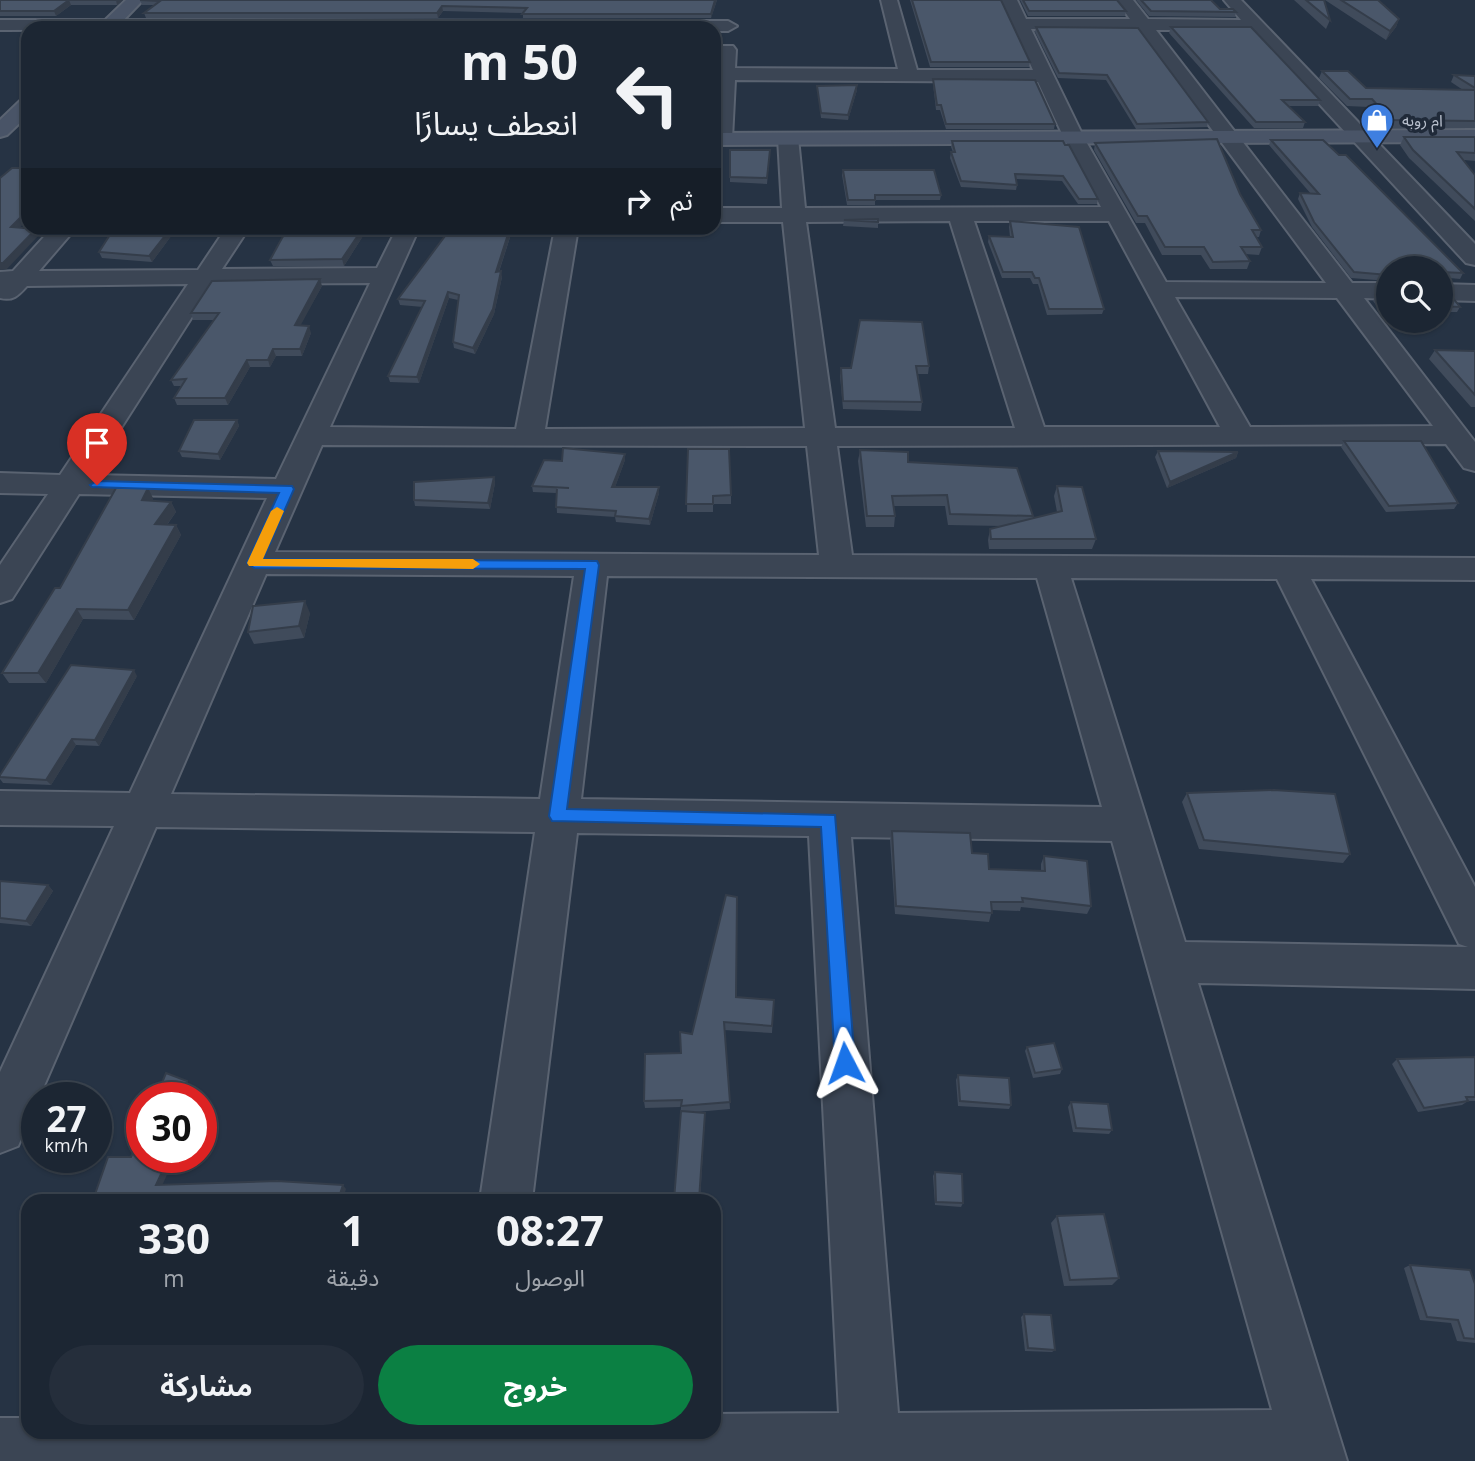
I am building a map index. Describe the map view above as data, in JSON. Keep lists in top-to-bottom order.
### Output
{
  "places": {
    "shop": ["ام روبه"]
  },
  "page": {
    "turn": ["50 m", "انعطف يسارًا"],
    "then": "ثم",
    "speed": "27 km/h",
    "limit": "30",
    "eta": [
      "08:27",
      "الوصول",
      "1",
      "دقيقة",
      "330",
      "m"
    ],
    "buttons": ["خروج", "مشاركة"]
  }
}
